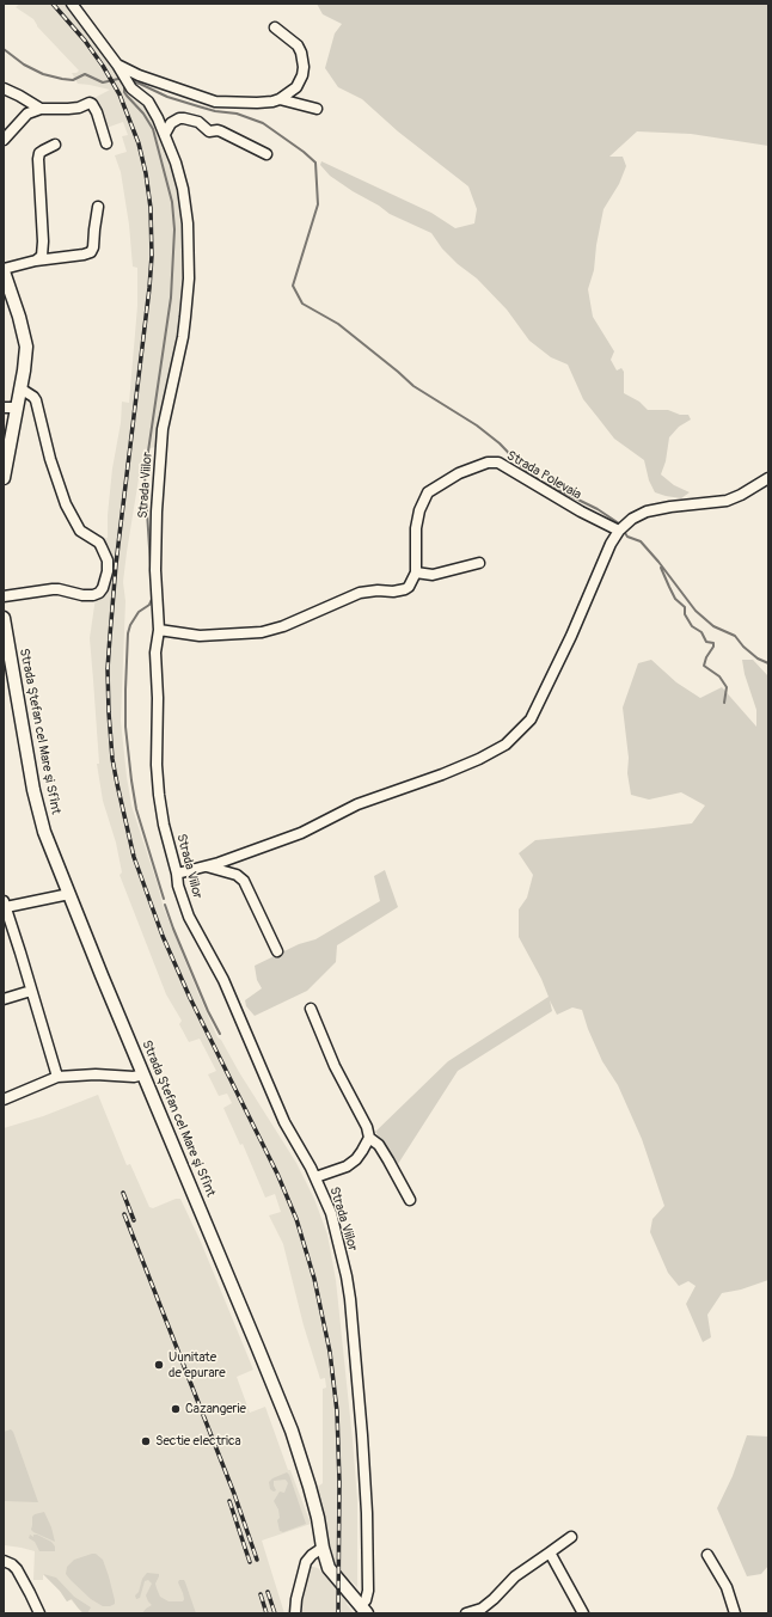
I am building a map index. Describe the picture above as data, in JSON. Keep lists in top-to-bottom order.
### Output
{
  "streets": {
    "main road": ["Strada Ştefan cel Mare şi Sfînt"],
    "street": ["Strada Polevaia", "Strada Viilor"]
  },
  "crossings": [
    ["Strada Viilor", "Strada Ştefan cel Mare şi Sfînt"]
  ],
  "places": ["Uunitate de epurare", "Cazangerie", "Sectie electrica"]
}
